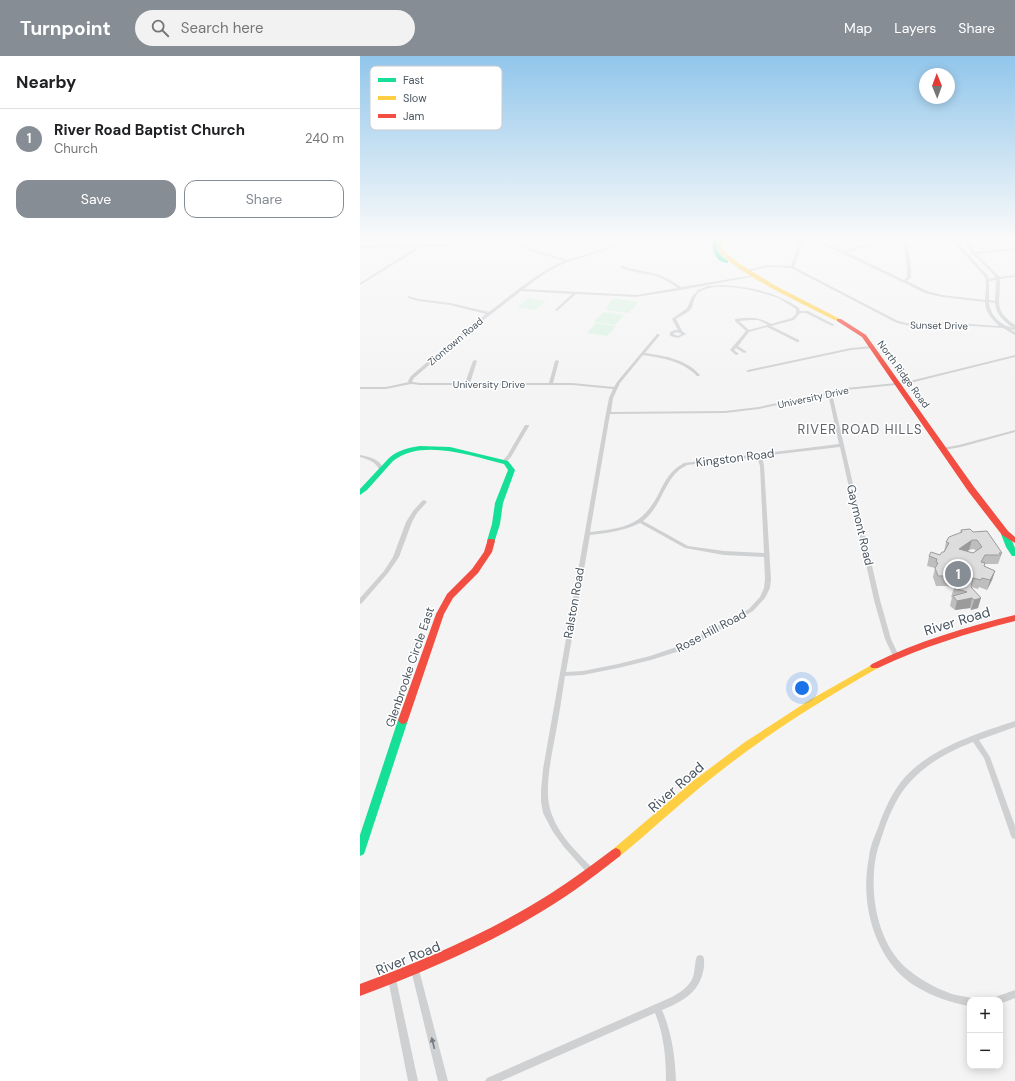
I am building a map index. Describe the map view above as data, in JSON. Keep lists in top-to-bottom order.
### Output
{
  "streets": {
    "main road": ["North Ridge Road", "River Road", "Glenbrooke Circle East"],
    "street": [
      "Sunset Drive",
      "Ziontown Road",
      "University Drive",
      "Kingston Road",
      "Gaymont Road",
      "Ralston Road",
      "Rose Hill Road"
    ]
  },
  "crossings": [
    ["Ziontown Road", "University Drive"],
    ["North Ridge Road", "University Drive"],
    ["University Drive", "Gaymont Road"],
    ["University Drive", "Ralston Road"],
    ["Kingston Road", "Gaymont Road"],
    ["Kingston Road", "Ralston Road"],
    ["Kingston Road", "Rose Hill Road"],
    ["Gaymont Road", "River Road"],
    ["Ralston Road", "River Road"],
    ["Ralston Road", "Rose Hill Road"]
  ],
  "districts": ["RIVER ROAD HILLS"],
  "legend": ["Fast", "Slow", "Jam"],
  "north": "top",
  "page": {
    "header": "Turnpoint",
    "search": "Search here",
    "nav": ["Map", "Layers", "Share"],
    "heading": "Nearby",
    "list": [
      {
        "mark": "1",
        "name": "River Road Baptist Church",
        "note": "Church",
        "value": "240 m"
      }
    ],
    "buttons": ["Save", "Share"],
    "pins": "1",
    "map_buttons": ["+", "−"]
  }
}
